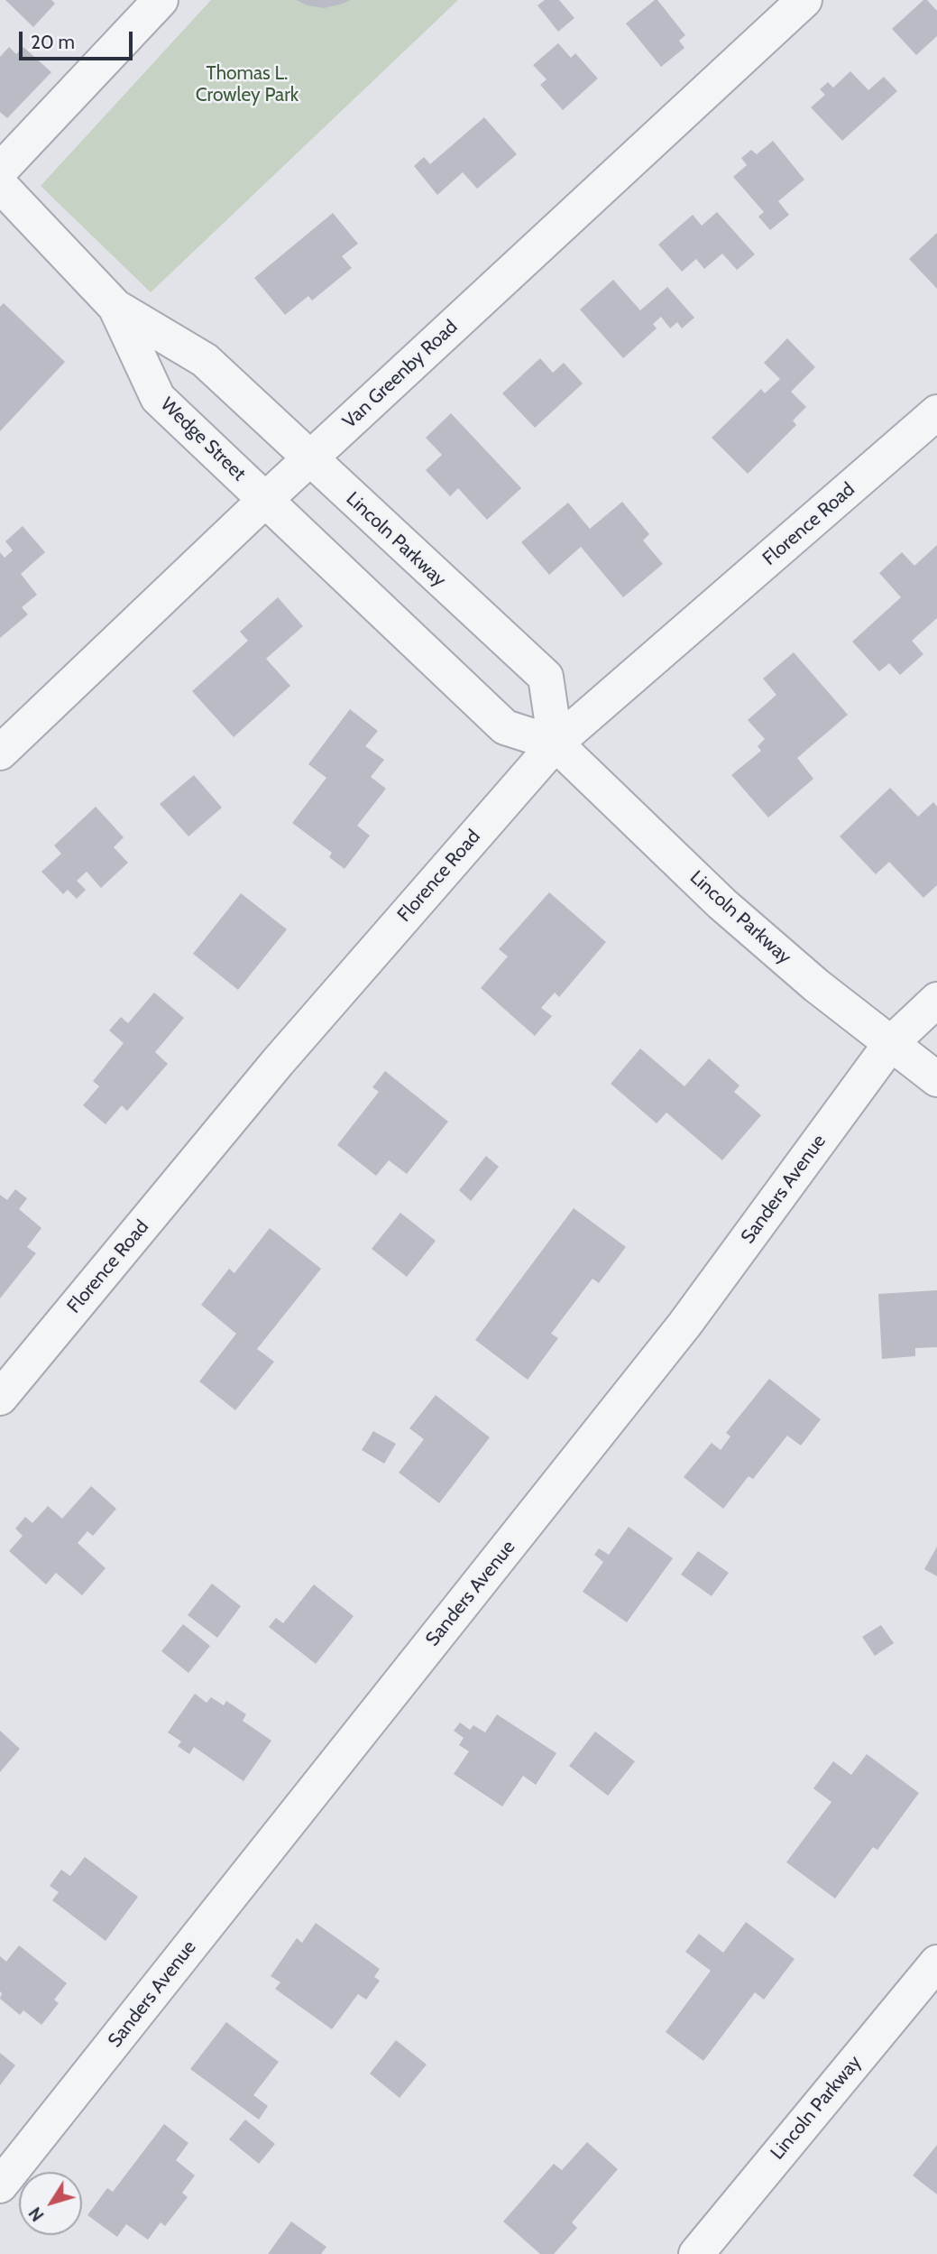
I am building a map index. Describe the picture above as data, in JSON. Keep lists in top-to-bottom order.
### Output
{
  "streets": {
    "street": [
      "Van Greenby Road",
      "Wedge Street",
      "Florence Road",
      "Lincoln Parkway",
      "Sanders Avenue"
    ]
  },
  "crossings": [
    ["Van Greenby Road", "Wedge Street"],
    ["Van Greenby Road", "Lincoln Parkway"],
    ["Wedge Street", "Lincoln Parkway"],
    ["Florence Road", "Lincoln Parkway"],
    ["Lincoln Parkway", "Sanders Avenue"]
  ],
  "parks": ["Thomas L. Crowley Park"],
  "scale_bar": "20 m",
  "north": "bottom left"
}
